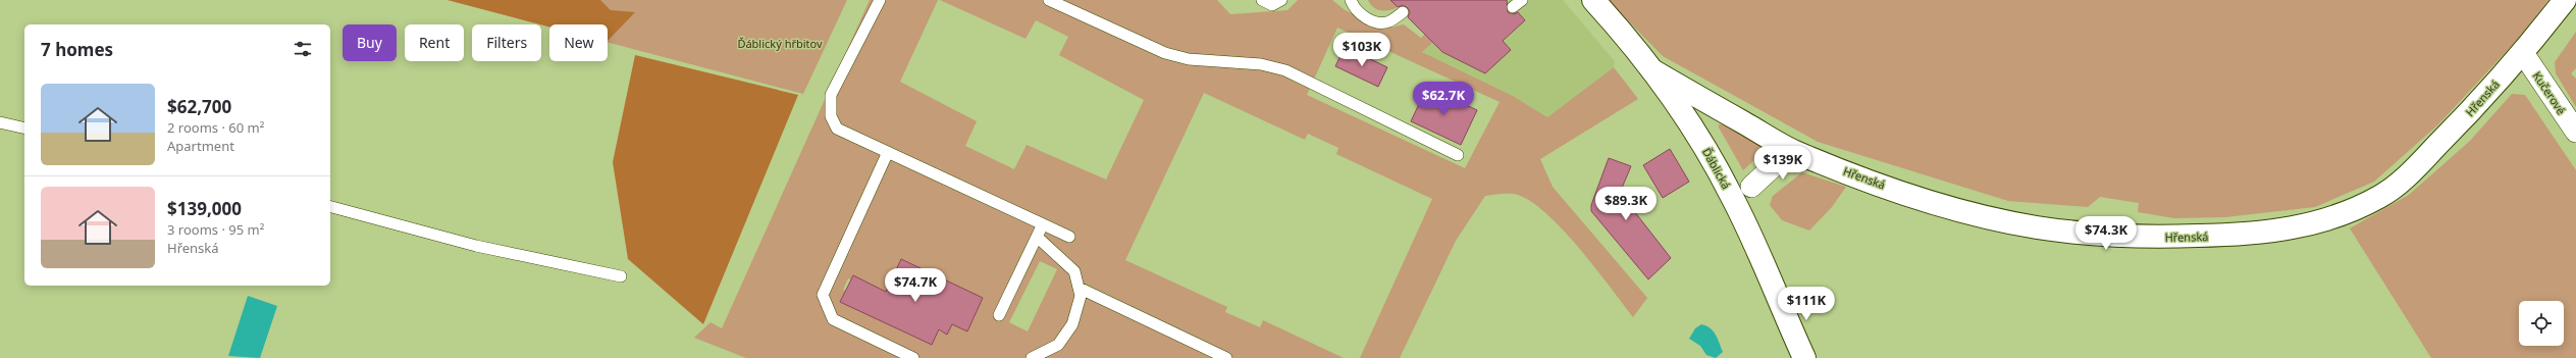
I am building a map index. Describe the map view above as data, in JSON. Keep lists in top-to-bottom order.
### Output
{
  "streets": {
    "street": ["Kučerové", "Hřenská", "Ďáblická"]
  },
  "crossings": [
    ["Kučerové", "Hřenská"],
    ["Hřenská", "Ďáblická"]
  ],
  "parks": ["Ďáblický hřbitov"],
  "page": {
    "chip": [
      "Buy",
      "Rent",
      "Filters",
      "New"
    ],
    "heading": "7 homes",
    "price": [
      "$103K",
      "$62.7K",
      "$139K",
      "$89.3K",
      "$74.3K",
      "$74.7K",
      "$111K"
    ],
    "list": [
      {
        "name": "$62,700",
        "note": "2 rooms · 60 m² · Apartment"
      },
      {
        "name": "$139,000",
        "note": "3 rooms · 95 m² · Hřenská"
      }
    ]
  }
}
